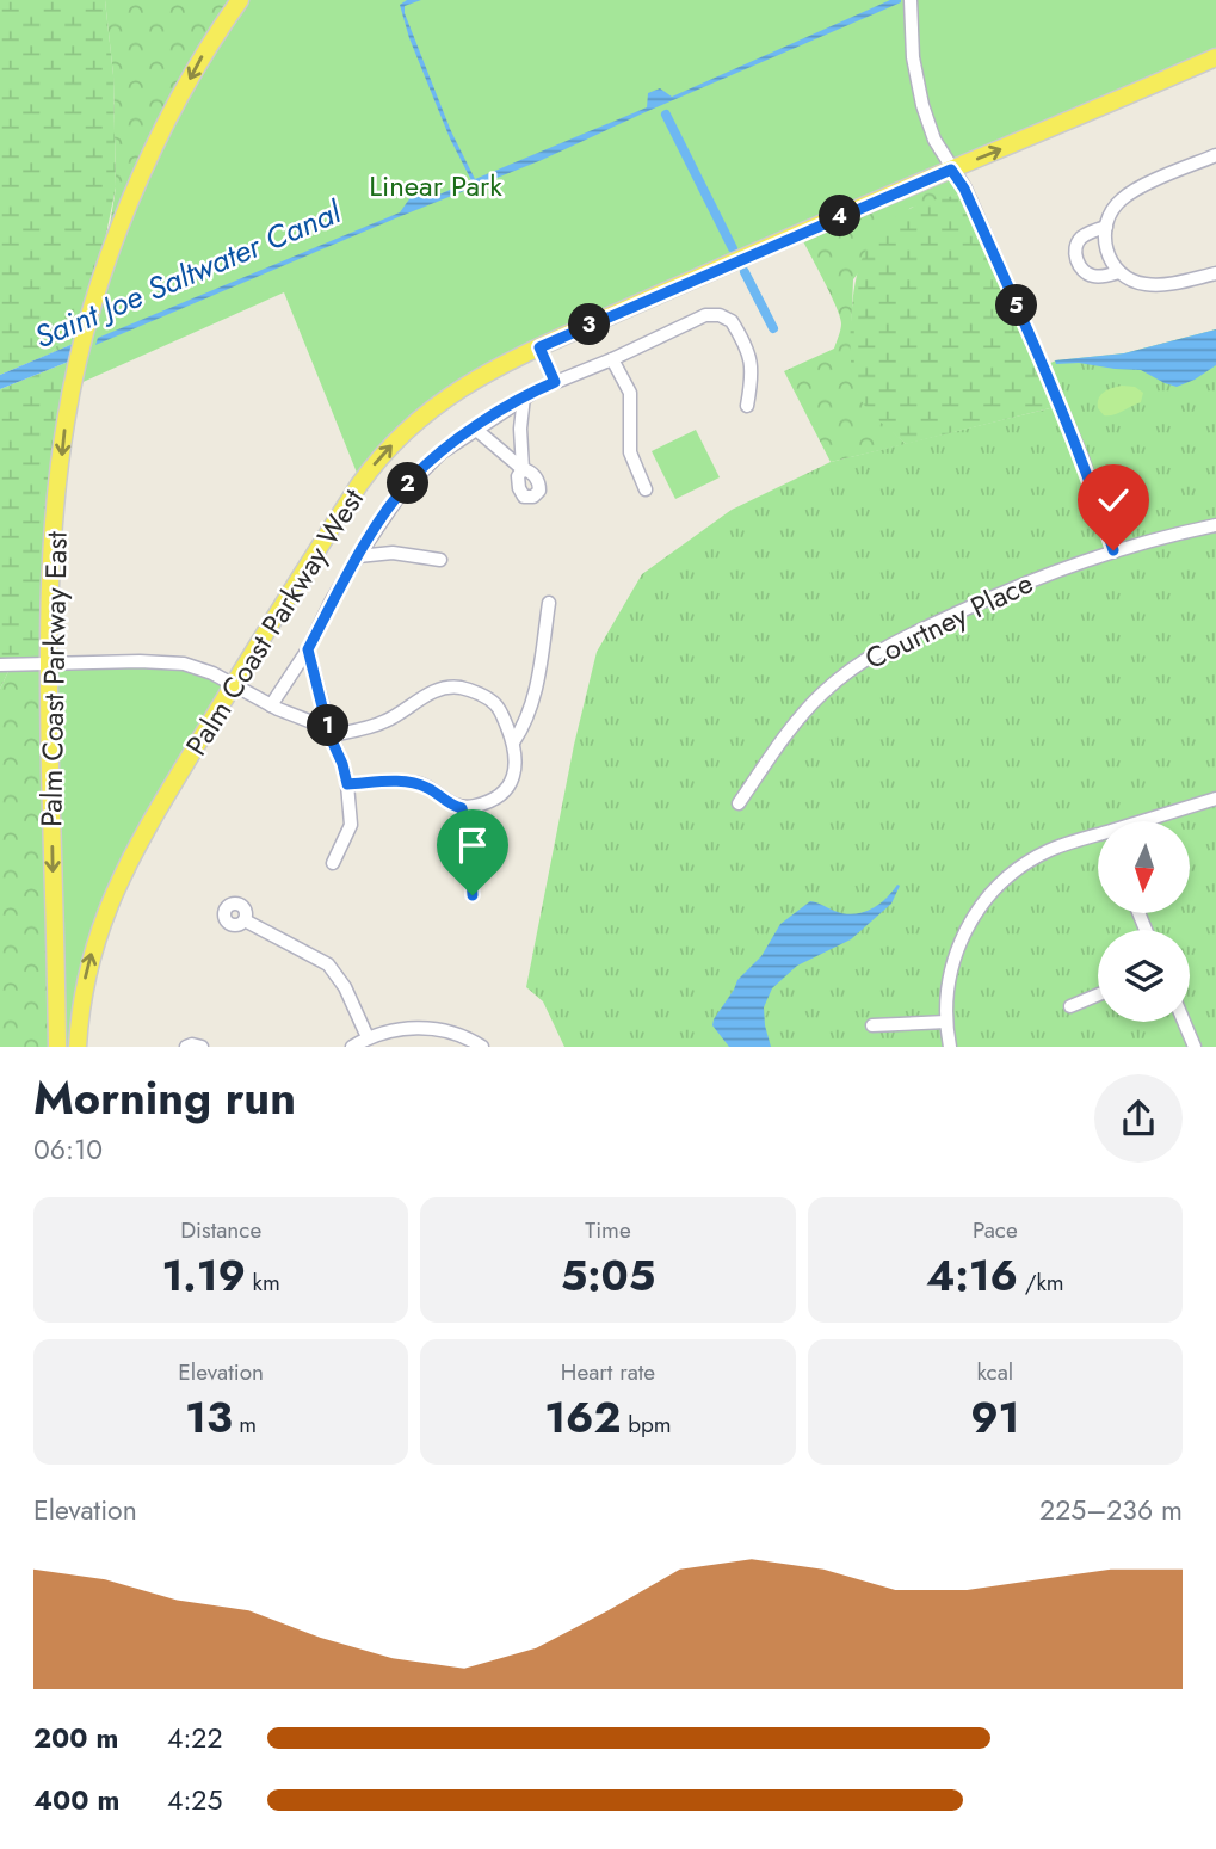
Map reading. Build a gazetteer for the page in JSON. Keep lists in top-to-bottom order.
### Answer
{
  "streets": {
    "main road": ["Palm Coast Parkway West", "Palm Coast Parkway East"],
    "street": ["Courtney Place"]
  },
  "one_way": ["Palm Coast Parkway West", "Palm Coast Parkway East"],
  "water": ["Saint Joe Saltwater Canal"],
  "parks": ["Linear Park"],
  "north": "bottom",
  "page": {
    "pins": [
      "4",
      "5",
      "3",
      "2",
      "1"
    ],
    "heading": ["Morning run", "06:10"],
    "stats": [
      ["Distance", "1.19 km"],
      ["Time", "5:05"],
      ["Pace", "4:16 /km"],
      ["Elevation", "13 m"],
      ["Heart rate", "162 bpm"],
      ["kcal", "91"]
    ],
    "chart": ["Elevation", "225–236 m"],
    "list": [
      {
        "name": "200 m",
        "note": "4:22"
      },
      {
        "name": "400 m",
        "note": "4:25"
      }
    ]
  }
}
